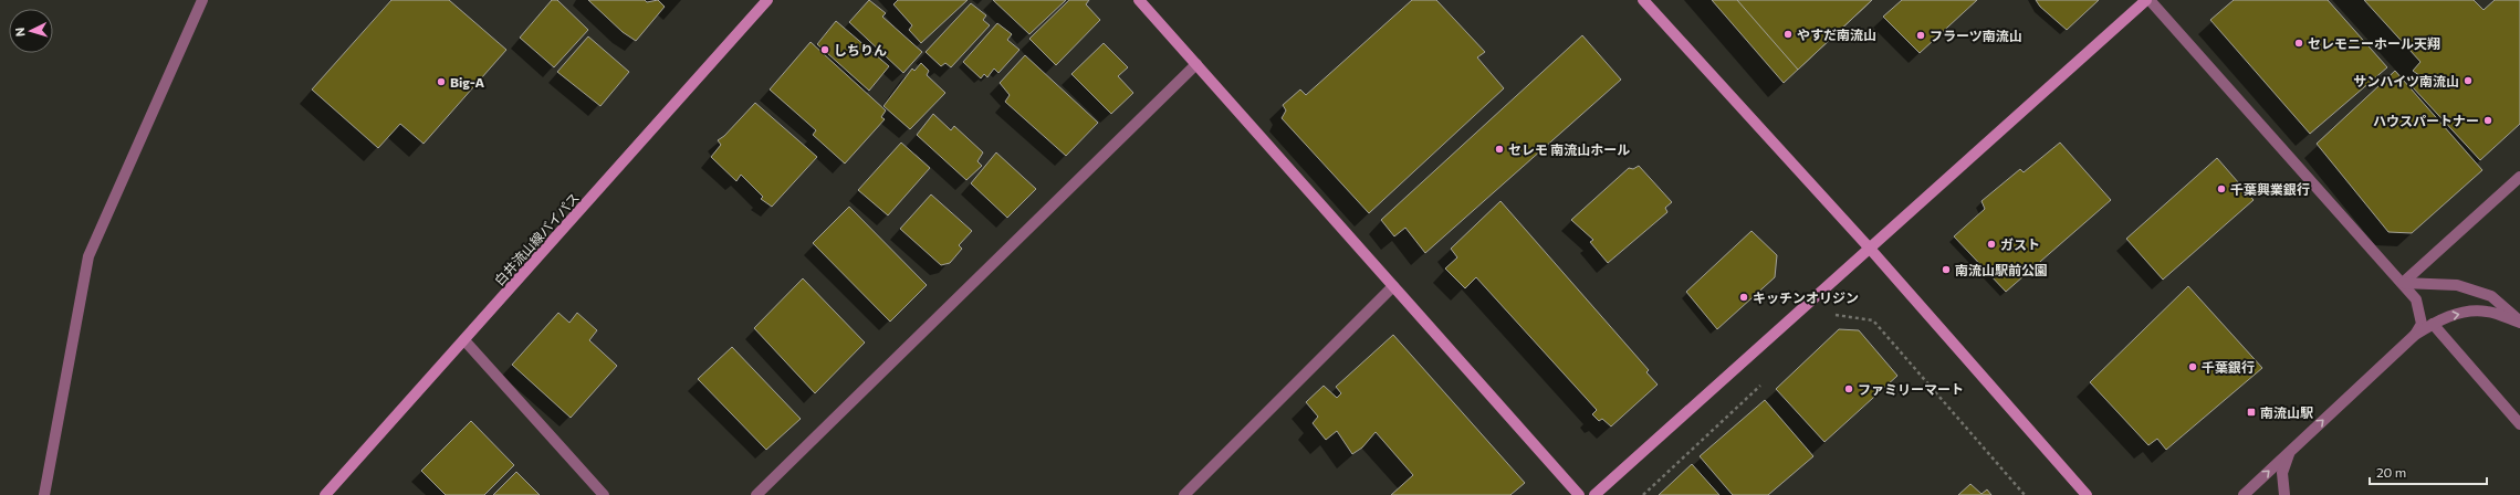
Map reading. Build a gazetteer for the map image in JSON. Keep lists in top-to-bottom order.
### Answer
{
  "streets": {
    "street": ["白井流山線バイパス"]
  },
  "places": {
    "other": [
      "やすだ南流山",
      "フラーツ南流山",
      "セレモニーホール天翔",
      "しちりん",
      "サンハイツ南流山",
      "Big-A",
      "ハウスパートナー",
      "セレモ 南流山ホール",
      "千葉興業銀行",
      "ガスト",
      "南流山駅前公園",
      "キッチンオリジン",
      "千葉銀行",
      "ファミリーマート"
    ],
    "transit": ["南流山駅"]
  },
  "scale_bar": "20 m",
  "north": "left"
}
